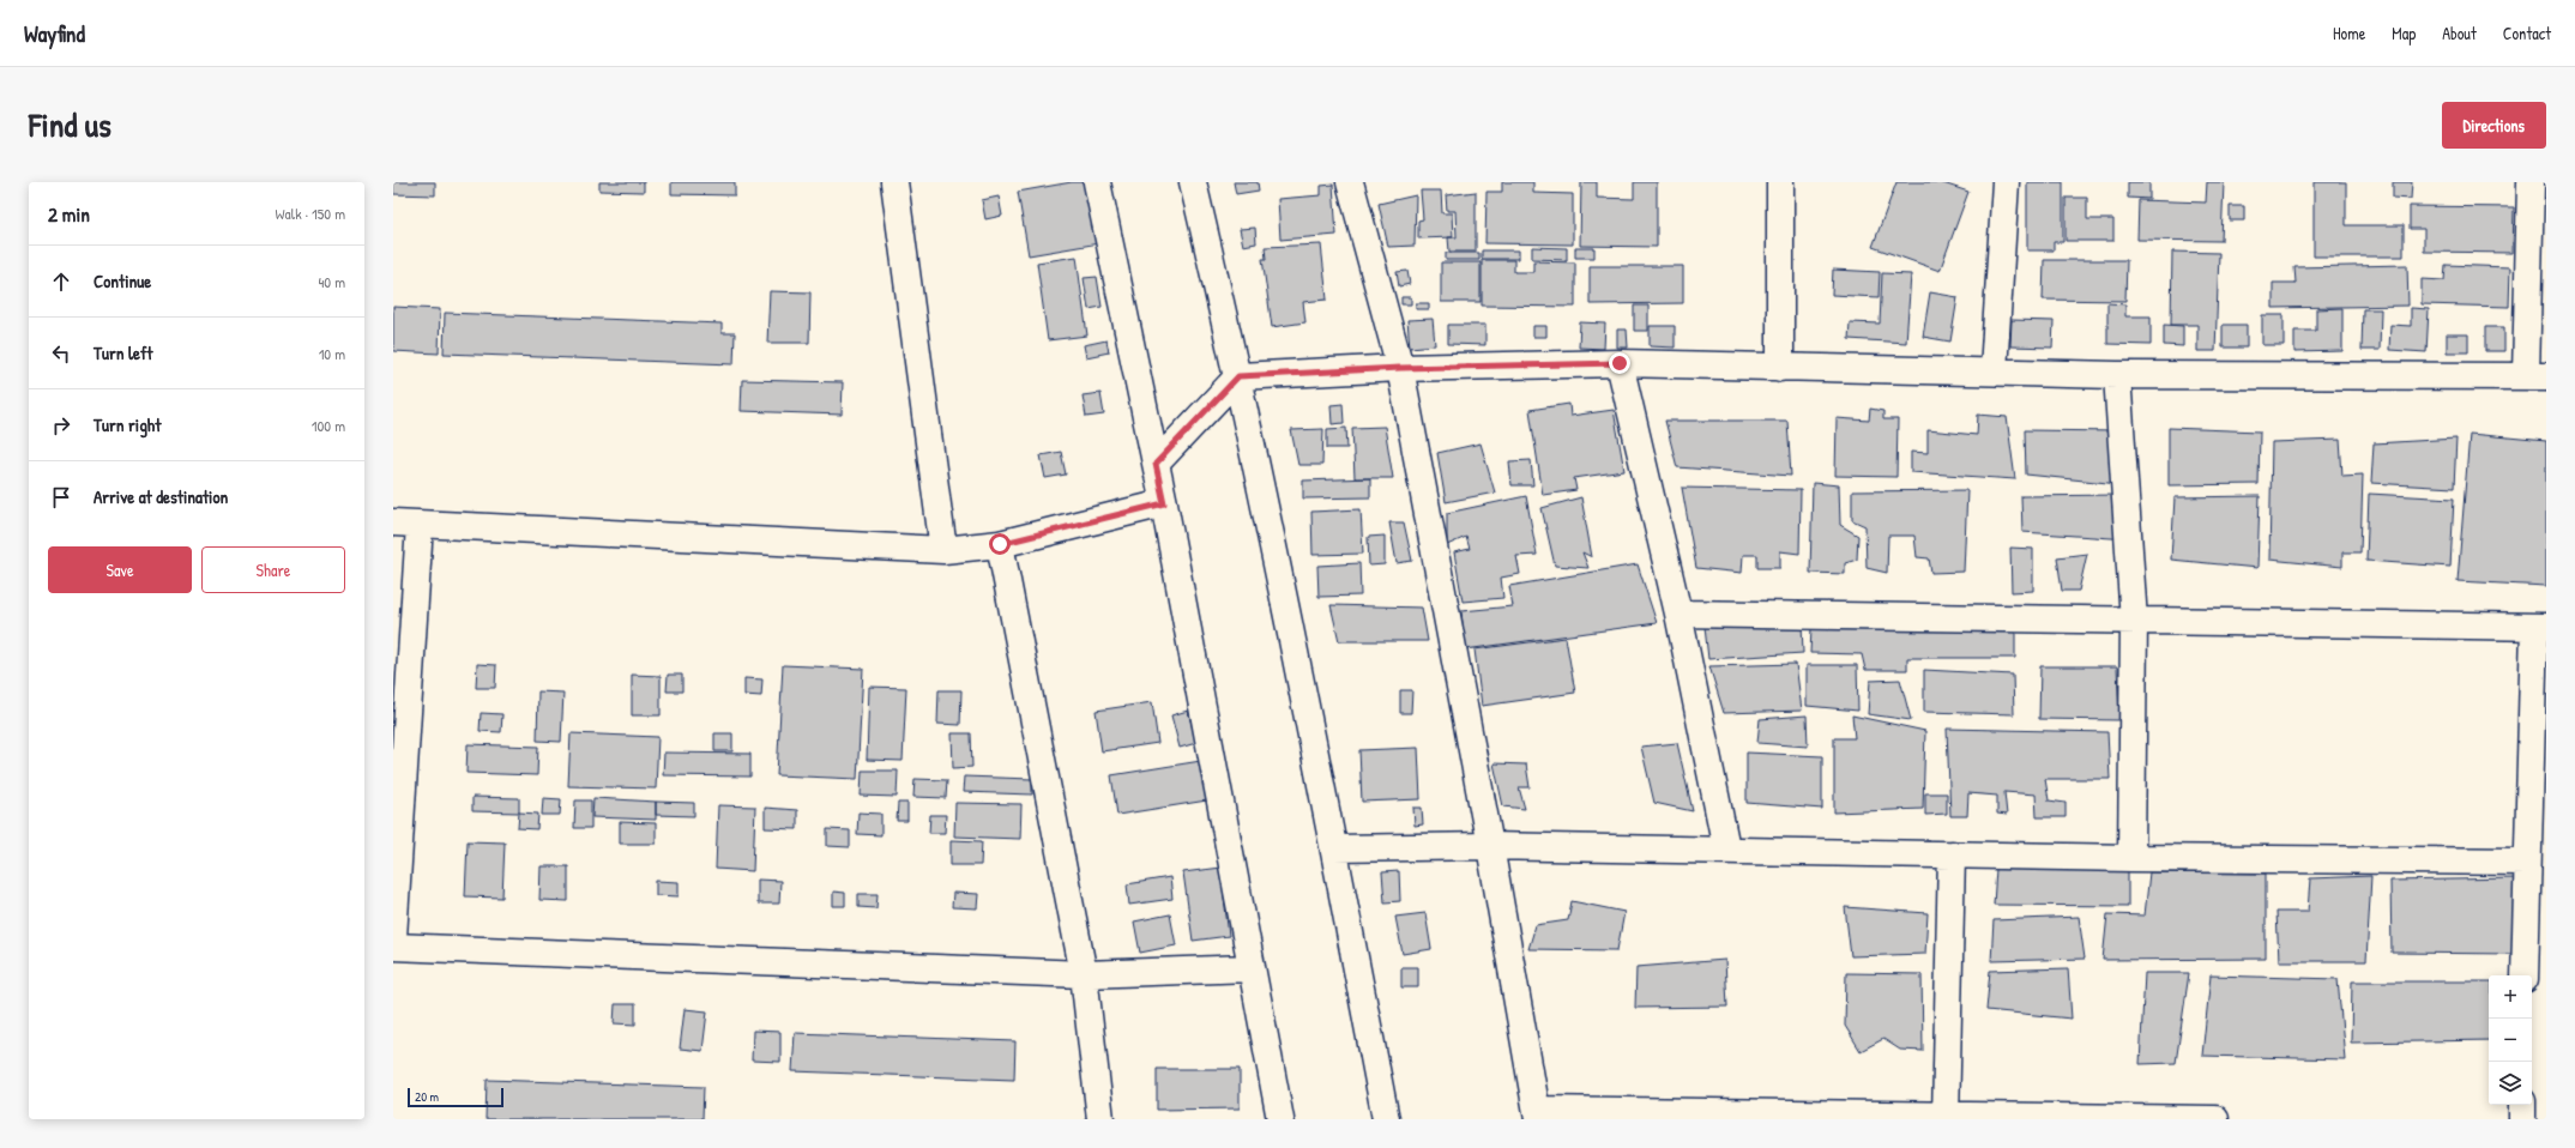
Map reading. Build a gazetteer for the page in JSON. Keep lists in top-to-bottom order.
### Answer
{
  "scale_bar": "20 m",
  "page": {
    "header": "Wayfind",
    "nav": [
      "Home",
      "Map",
      "About",
      "Contact"
    ],
    "title": "Find us",
    "buttons": [
      "Directions",
      ["Save", "Share"]
    ],
    "heading": ["2 min", "Walk · 150 m"],
    "list": [
      ["Continue", "40 m"],
      ["Turn left", "10 m"],
      ["Turn right", "100 m"],
      "Arrive at destination"
    ],
    "map_buttons": ["+", "−"],
    "scale": "20 m"
  }
}
